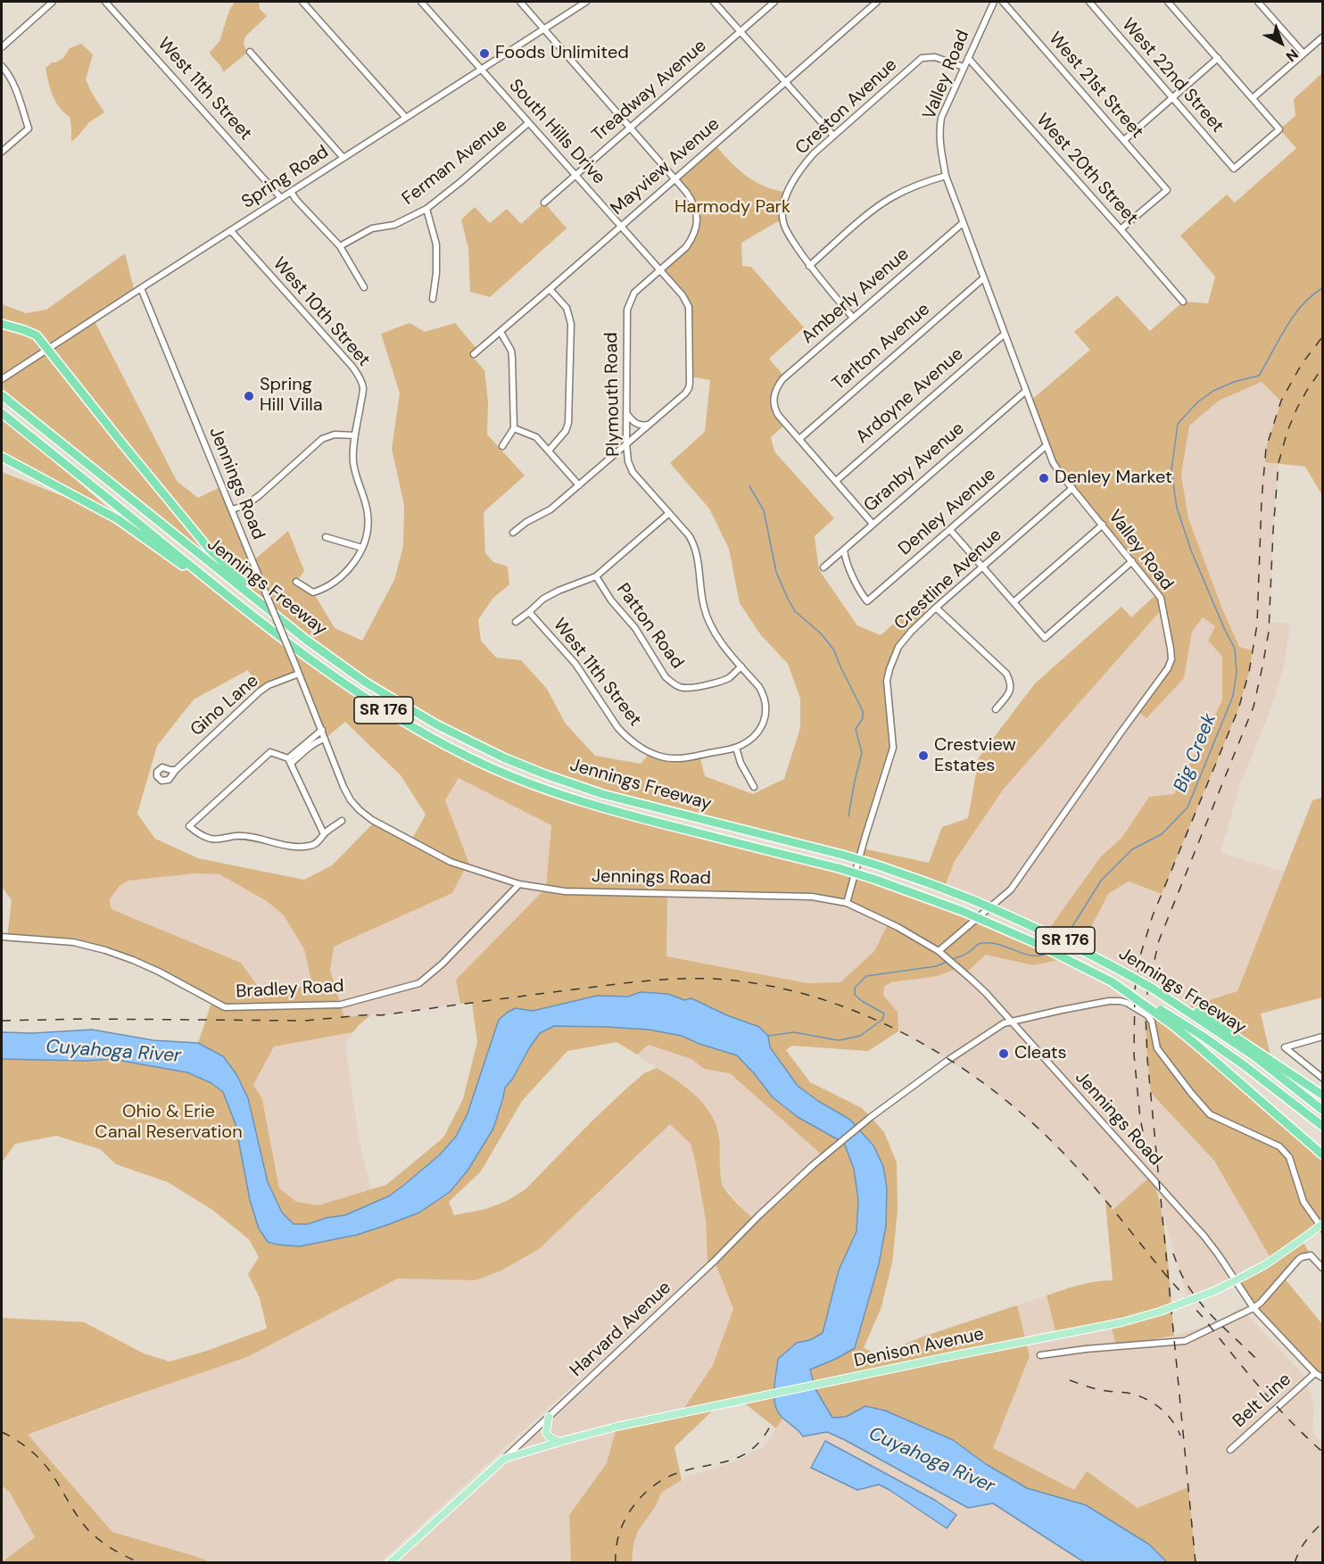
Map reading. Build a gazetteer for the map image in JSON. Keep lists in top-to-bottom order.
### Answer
{
  "streets": {
    "highway": ["Jennings Freeway", "SR 176"],
    "main road": ["Harvard Avenue", "Denison Avenue"],
    "street": [
      "Valley Road",
      "West 22nd Street",
      "West 21st Street",
      "West 11th Street",
      "Treadway Avenue",
      "Creston Avenue",
      "South Hills Drive",
      "Ferman Avenue",
      "Mayview Avenue",
      "West 20th Street",
      "Spring Road",
      "Amberly Avenue",
      "West 10th Street",
      "Tarlton Avenue",
      "Plymouth Road",
      "Ardoyne Avenue",
      "Granby Avenue",
      "Jennings Road",
      "Denley Avenue",
      "Crestline Avenue",
      "Patton Road",
      "Gino Lane",
      "Bradley Road",
      "Belt Line"
    ]
  },
  "crossings": [
    ["Valley Road", "Creston Avenue"],
    ["Valley Road", "West 20th Street"],
    ["Valley Road", "Amberly Avenue"],
    ["Valley Road", "Tarlton Avenue"],
    ["Valley Road", "Ardoyne Avenue"],
    ["Valley Road", "Granby Avenue"],
    ["Valley Road", "Jennings Road"],
    ["Valley Road", "Denley Avenue"],
    ["Valley Road", "Crestline Avenue"],
    ["West 21st Street", "West 20th Street"],
    ["West 11th Street", "Spring Road"],
    ["West 11th Street", "Plymouth Road"],
    ["Treadway Avenue", "South Hills Drive"],
    ["Treadway Avenue", "Plymouth Road"],
    ["South Hills Drive", "Ferman Avenue"],
    ["South Hills Drive", "Mayview Avenue"],
    ["South Hills Drive", "Spring Road"],
    ["South Hills Drive", "Plymouth Road"],
    ["Mayview Avenue", "Plymouth Road"],
    ["Spring Road", "West 10th Street"],
    ["Spring Road", "Plymouth Road"],
    ["Spring Road", "Jennings Road"],
    ["Amberly Avenue", "Tarlton Avenue"],
    ["Plymouth Road", "Patton Road"],
    ["Granby Avenue", "Denley Avenue"],
    ["Jennings Road", "Crestline Avenue"],
    ["Jennings Road", "Gino Lane"],
    ["Jennings Road", "Bradley Road"],
    ["Jennings Road", "Harvard Avenue"],
    ["Jennings Road", "Belt Line"],
    ["Harvard Avenue", "Denison Avenue"]
  ],
  "water": ["Big Creek", "Cuyahoga River"],
  "parks": ["Harmody Park", "Ohio & Erie Canal Reservation"],
  "places": [
    "Foods Unlimited",
    "Spring Hill Villa",
    "Denley Market",
    "Crestview Estates",
    "Cleats"
  ],
  "north": "bottom right"
}
